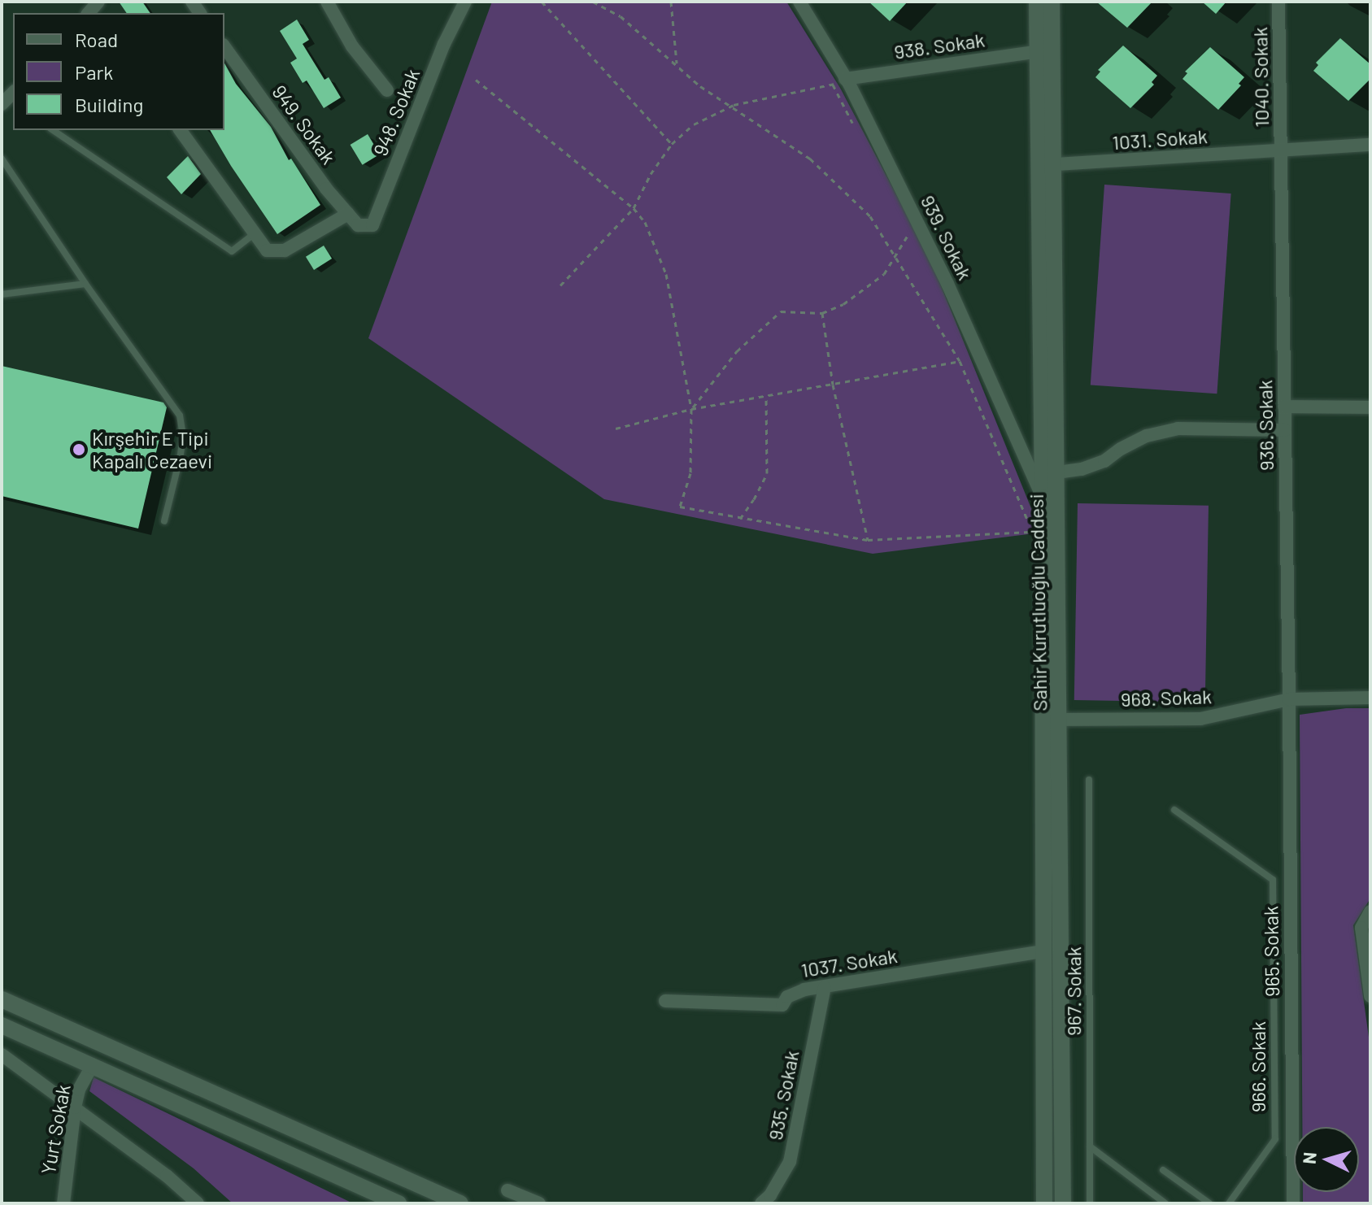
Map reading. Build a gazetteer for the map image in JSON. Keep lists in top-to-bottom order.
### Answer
{
  "streets": {
    "street": [
      "938. Sokak",
      "1040. Sokak",
      "948. Sokak",
      "949. Sokak",
      "1031. Sokak",
      "939. Sokak",
      "936. Sokak",
      "Sahir Kurutluoğlu Caddesi",
      "968. Sokak",
      "965. Sokak",
      "1037. Sokak",
      "935. Sokak",
      "Yurt Sokak"
    ],
    "lane": ["967. Sokak", "966. Sokak"]
  },
  "crossings": [
    ["938. Sokak", "939. Sokak"],
    ["938. Sokak", "Sahir Kurutluoğlu Caddesi"],
    ["1040. Sokak", "1031. Sokak"],
    ["1040. Sokak", "936. Sokak"],
    ["948. Sokak", "949. Sokak"],
    ["1031. Sokak", "936. Sokak"],
    ["1031. Sokak", "Sahir Kurutluoğlu Caddesi"],
    ["939. Sokak", "Sahir Kurutluoğlu Caddesi"],
    ["936. Sokak", "968. Sokak"],
    ["936. Sokak", "965. Sokak"],
    ["Sahir Kurutluoğlu Caddesi", "968. Sokak"],
    ["Sahir Kurutluoğlu Caddesi", "1037. Sokak"],
    ["968. Sokak", "965. Sokak"],
    ["1037. Sokak", "935. Sokak"]
  ],
  "places": ["Kırşehir E Tipi Kapalı Cezaevi"],
  "legend": ["Road", "Park", "Building"],
  "north": "left"
}
